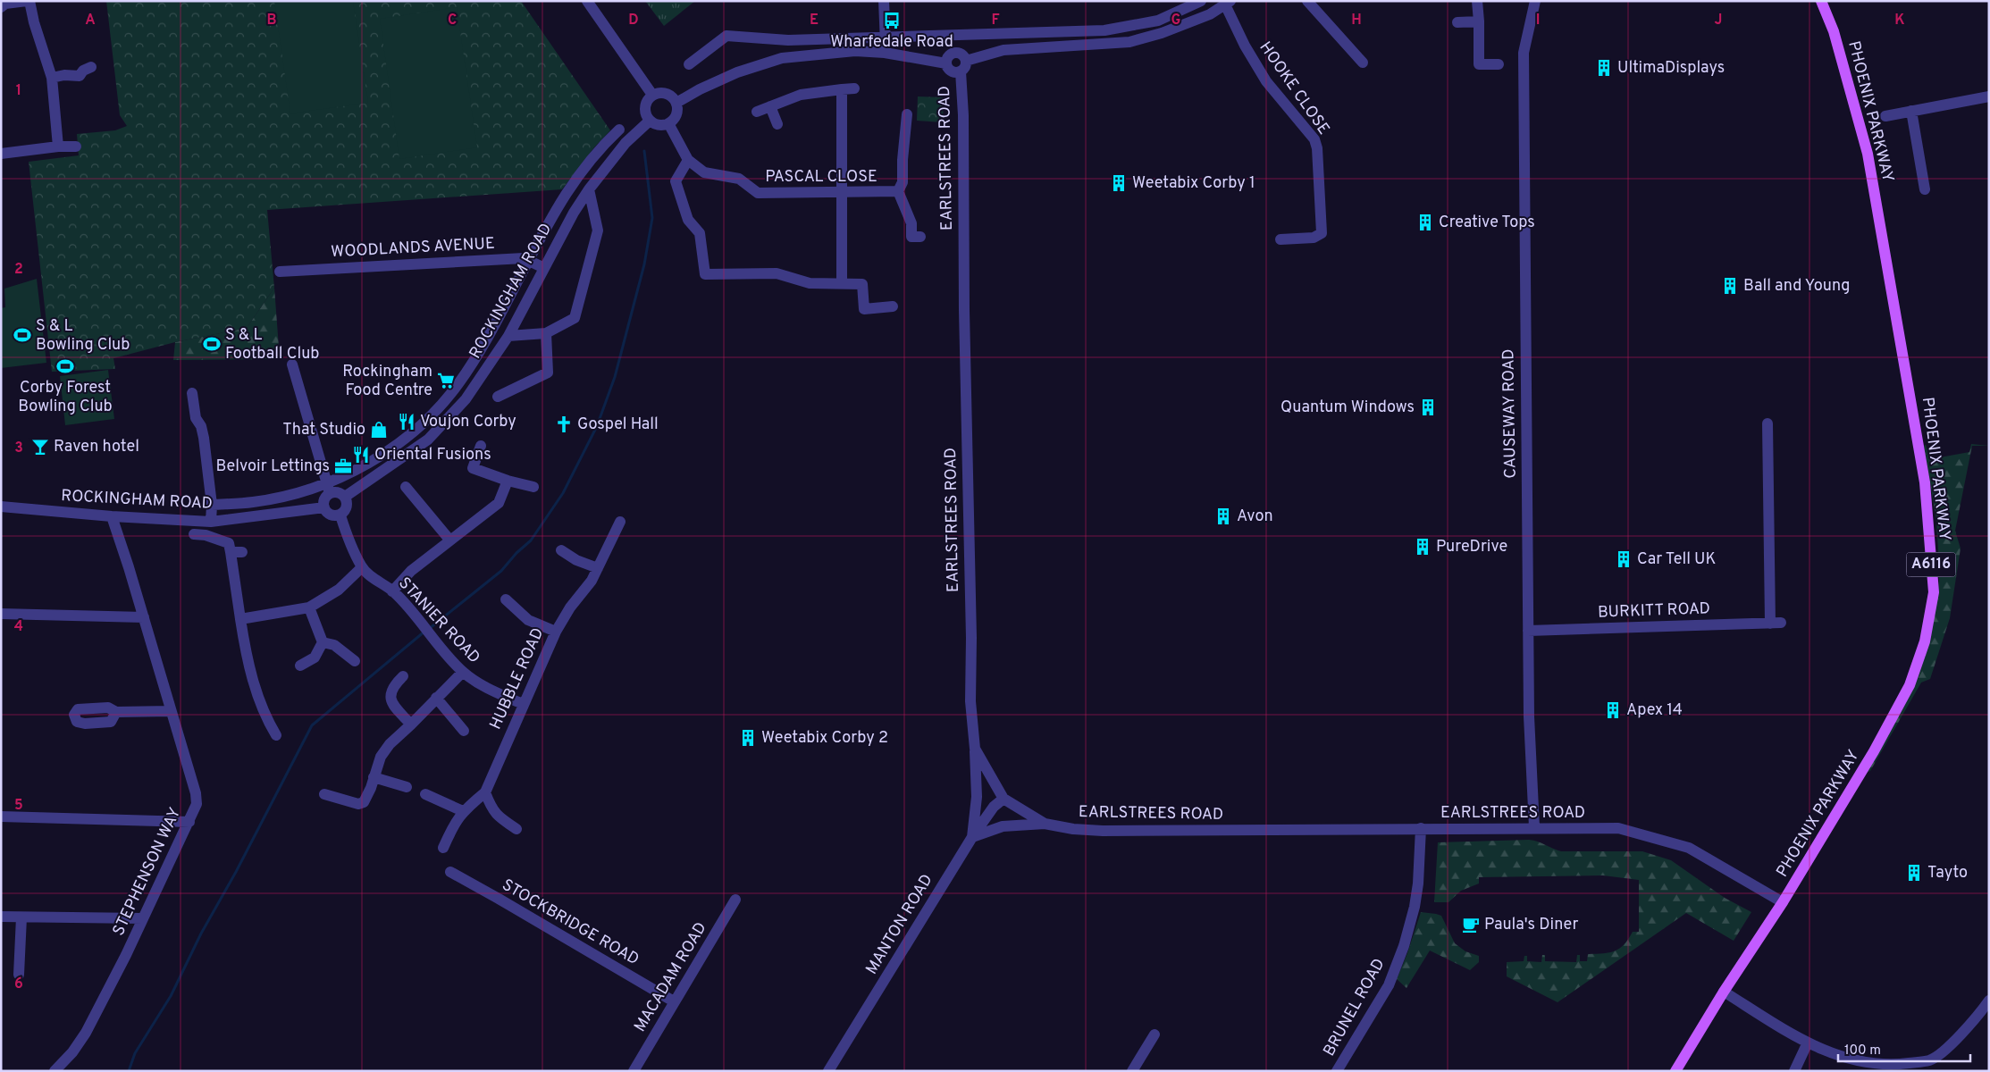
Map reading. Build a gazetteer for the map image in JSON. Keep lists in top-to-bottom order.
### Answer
{
  "streets": {
    "main road": ["PHOENIX PARKWAY", "A6116"],
    "street": [
      "HOOKE CLOSE",
      "EARLSTREES ROAD",
      "PASCAL CLOSE",
      "WOODLANDS AVENUE",
      "ROCKINGHAM ROAD",
      "CAUSEWAY ROAD",
      "BURKITT ROAD",
      "STANIER ROAD",
      "HUBBLE ROAD",
      "STEPHENSON WAY",
      "STOCKBRIDGE ROAD",
      "MANTON ROAD",
      "MACADAM ROAD",
      "BRUNEL ROAD"
    ]
  },
  "crossings": [
    ["PHOENIX PARKWAY", "EARLSTREES ROAD"],
    ["EARLSTREES ROAD", "CAUSEWAY ROAD"],
    ["EARLSTREES ROAD", "MANTON ROAD"],
    ["EARLSTREES ROAD", "BRUNEL ROAD"],
    ["PASCAL CLOSE", "ROCKINGHAM ROAD"],
    ["WOODLANDS AVENUE", "ROCKINGHAM ROAD"],
    ["ROCKINGHAM ROAD", "STANIER ROAD"],
    ["ROCKINGHAM ROAD", "STEPHENSON WAY"],
    ["CAUSEWAY ROAD", "BURKITT ROAD"],
    ["STANIER ROAD", "HUBBLE ROAD"],
    ["STOCKBRIDGE ROAD", "MACADAM ROAD"]
  ],
  "places": {
    "bus stop": ["Wharfedale Road"],
    "building": [
      "UltimaDisplays",
      "Weetabix Corby 1",
      "Creative Tops",
      "Ball and Young",
      "Quantum Windows",
      "Avon",
      "PureDrive",
      "Car Tell UK",
      "Apex 14",
      "Weetabix Corby 2",
      "Tayto"
    ],
    "sports": ["S & L Bowling Club", "S & L Football Club", "Corby Forest Bowling Club"],
    "supermarket": ["Rockingham Food Centre"],
    "restaurant": ["Voujon Corby", "Oriental Fusions"],
    "church": ["Gospel Hall"],
    "shop": ["That Studio"],
    "bar": ["Raven hotel"],
    "office": ["Belvoir Lettings"],
    "cafe": ["Paula's Diner"]
  },
  "scale_bar": "100 m",
  "grid": {
    "columns": [
      "A",
      "B",
      "C",
      "D",
      "E",
      "F",
      "G",
      "H",
      "I",
      "J",
      "K"
    ],
    "rows": [
      "1",
      "2",
      "3",
      "4",
      "5",
      "6"
    ]
  }
}
